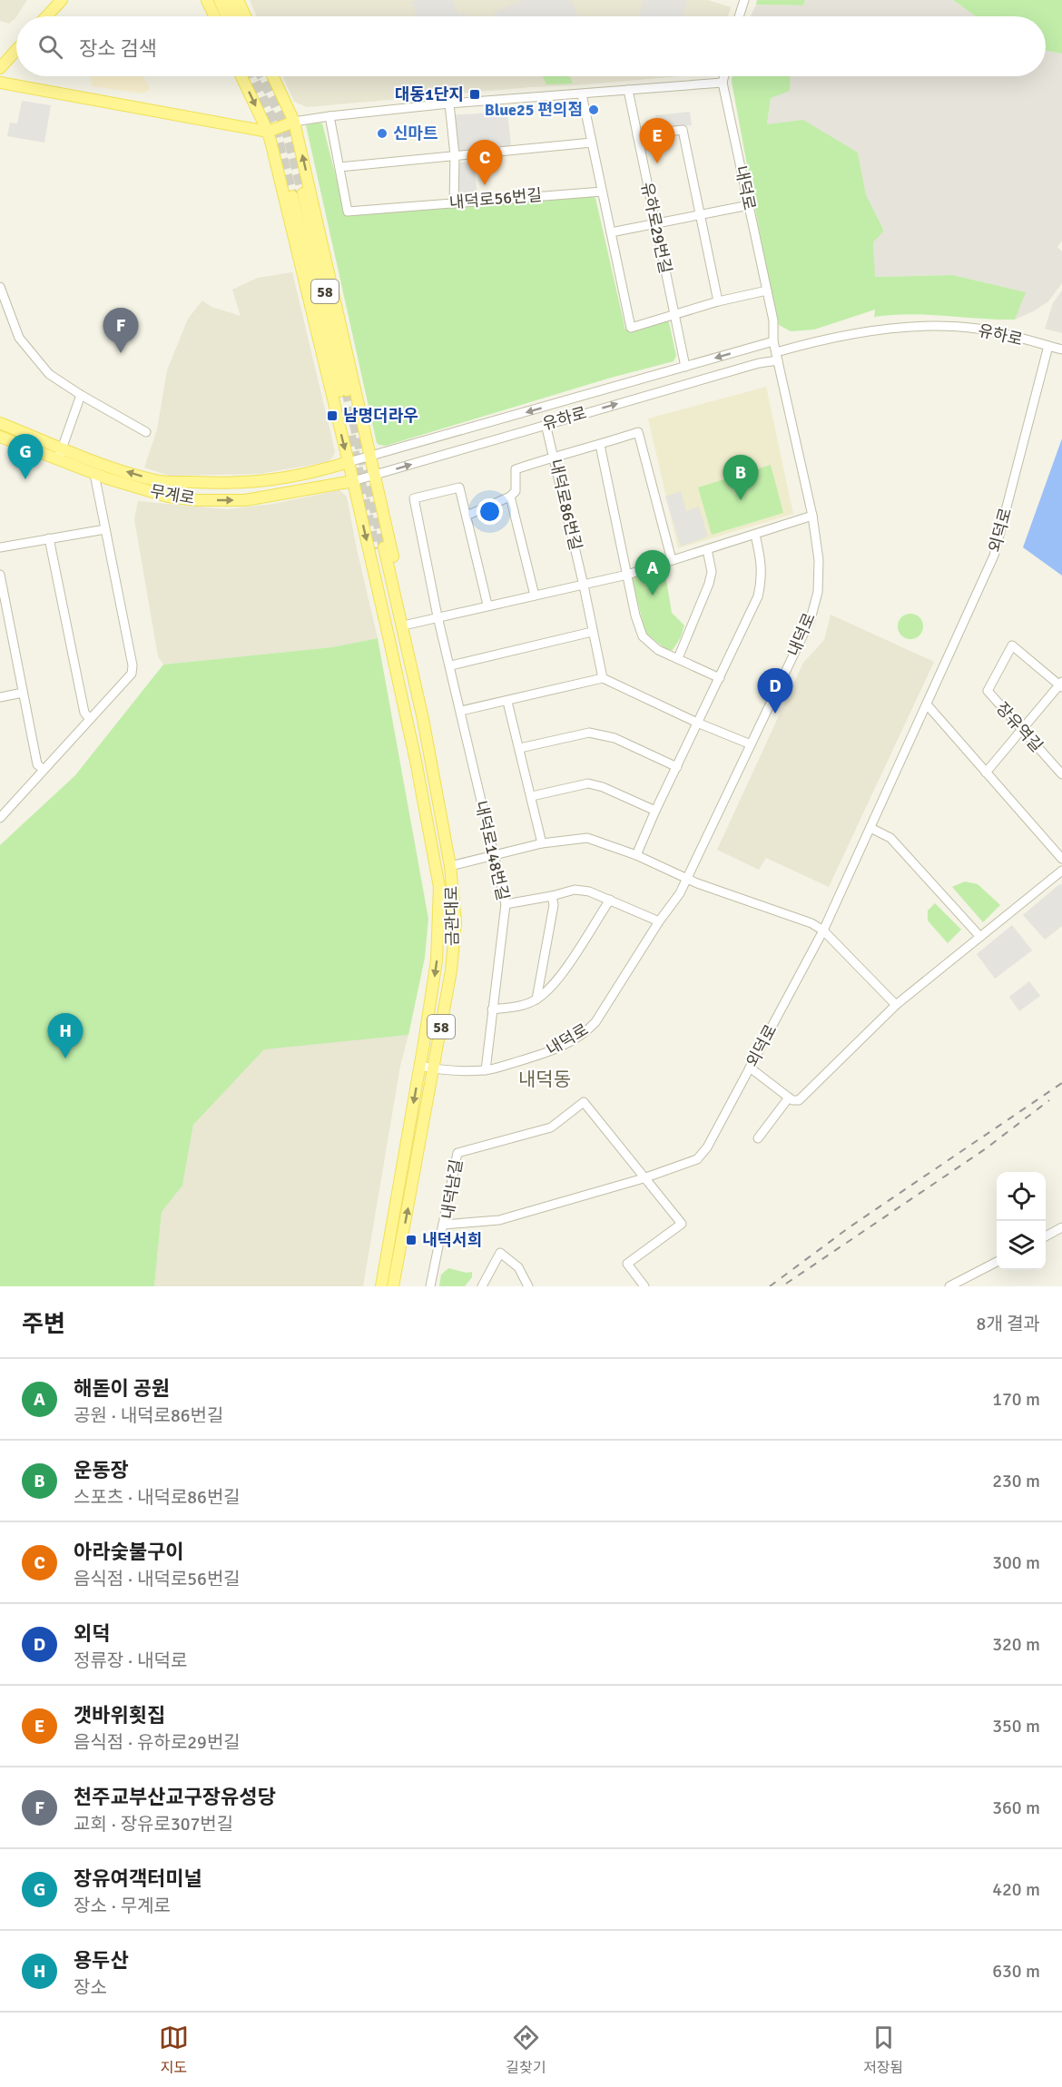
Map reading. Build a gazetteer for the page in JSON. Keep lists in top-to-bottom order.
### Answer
{
  "streets": {
    "main road": ["58", "무계로", "금관대로"],
    "street": [
      "내덕로",
      "내덕로56번길",
      "유하로29번길",
      "유하로",
      "내덕로86번길",
      "외덕로",
      "장유역길",
      "내덕로148번길",
      "내덕남길"
    ]
  },
  "crossings": [
    ["내덕로", "58"],
    ["내덕로", "유하로"],
    ["내덕로", "내덕로148번길"],
    ["내덕로", "금관대로"],
    ["유하로29번길", "유하로"],
    ["58", "금관대로"],
    ["유하로", "무계로"],
    ["유하로", "내덕로86번길"],
    ["유하로", "외덕로"],
    ["외덕로", "내덕남길"]
  ],
  "districts": ["내덕동"],
  "places": {
    "transit": ["대동1단지", "남명더라우", "내덕서희"],
    "other": ["Blue25 편의점", "신마트"]
  },
  "page": {
    "search": "장소 검색",
    "pins": [
      "E",
      "C",
      "F",
      "G",
      "B",
      "A",
      "D",
      "H"
    ],
    "heading": ["주변", "8개 결과"],
    "list": [
      {
        "mark": "A",
        "name": "해돋이 공원",
        "note": "공원 · 내덕로86번길",
        "value": "170 m"
      },
      {
        "mark": "B",
        "name": "운동장",
        "note": "스포츠 · 내덕로86번길",
        "value": "230 m"
      },
      {
        "mark": "C",
        "name": "아라숯불구이",
        "note": "음식점 · 내덕로56번길",
        "value": "300 m"
      },
      {
        "mark": "D",
        "name": "외덕",
        "note": "정류장 · 내덕로",
        "value": "320 m"
      },
      {
        "mark": "E",
        "name": "갯바위횟집",
        "note": "음식점 · 유하로29번길",
        "value": "350 m"
      },
      {
        "mark": "F",
        "name": "천주교부산교구장유성당",
        "note": "교회 · 장유로307번길",
        "value": "360 m"
      },
      {
        "mark": "G",
        "name": "장유여객터미널",
        "note": "장소 · 무계로",
        "value": "420 m"
      },
      {
        "mark": "H",
        "name": "용두산",
        "note": "장소",
        "value": "630 m"
      }
    ],
    "nav": ["지도", "길찾기", "저장됨"]
  }
}
